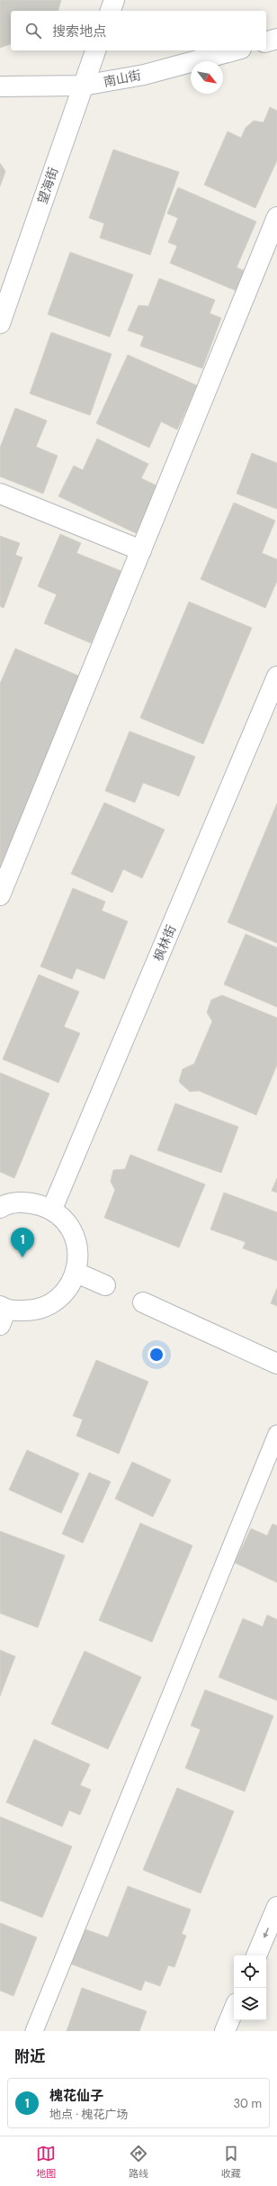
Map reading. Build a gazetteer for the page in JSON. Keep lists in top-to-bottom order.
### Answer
{
  "streets": {
    "street": ["南山街", "望海街", "枫林街"]
  },
  "crossings": [
    ["南山街", "望海街"]
  ],
  "north": "bottom right",
  "page": {
    "search": "搜索地点",
    "pins": "1",
    "heading": "附近",
    "list": [
      {
        "mark": "1",
        "name": "槐花仙子",
        "note": "地点 · 槐花广场",
        "value": "30 m"
      }
    ],
    "nav": ["地图", "路线", "收藏"]
  }
}
